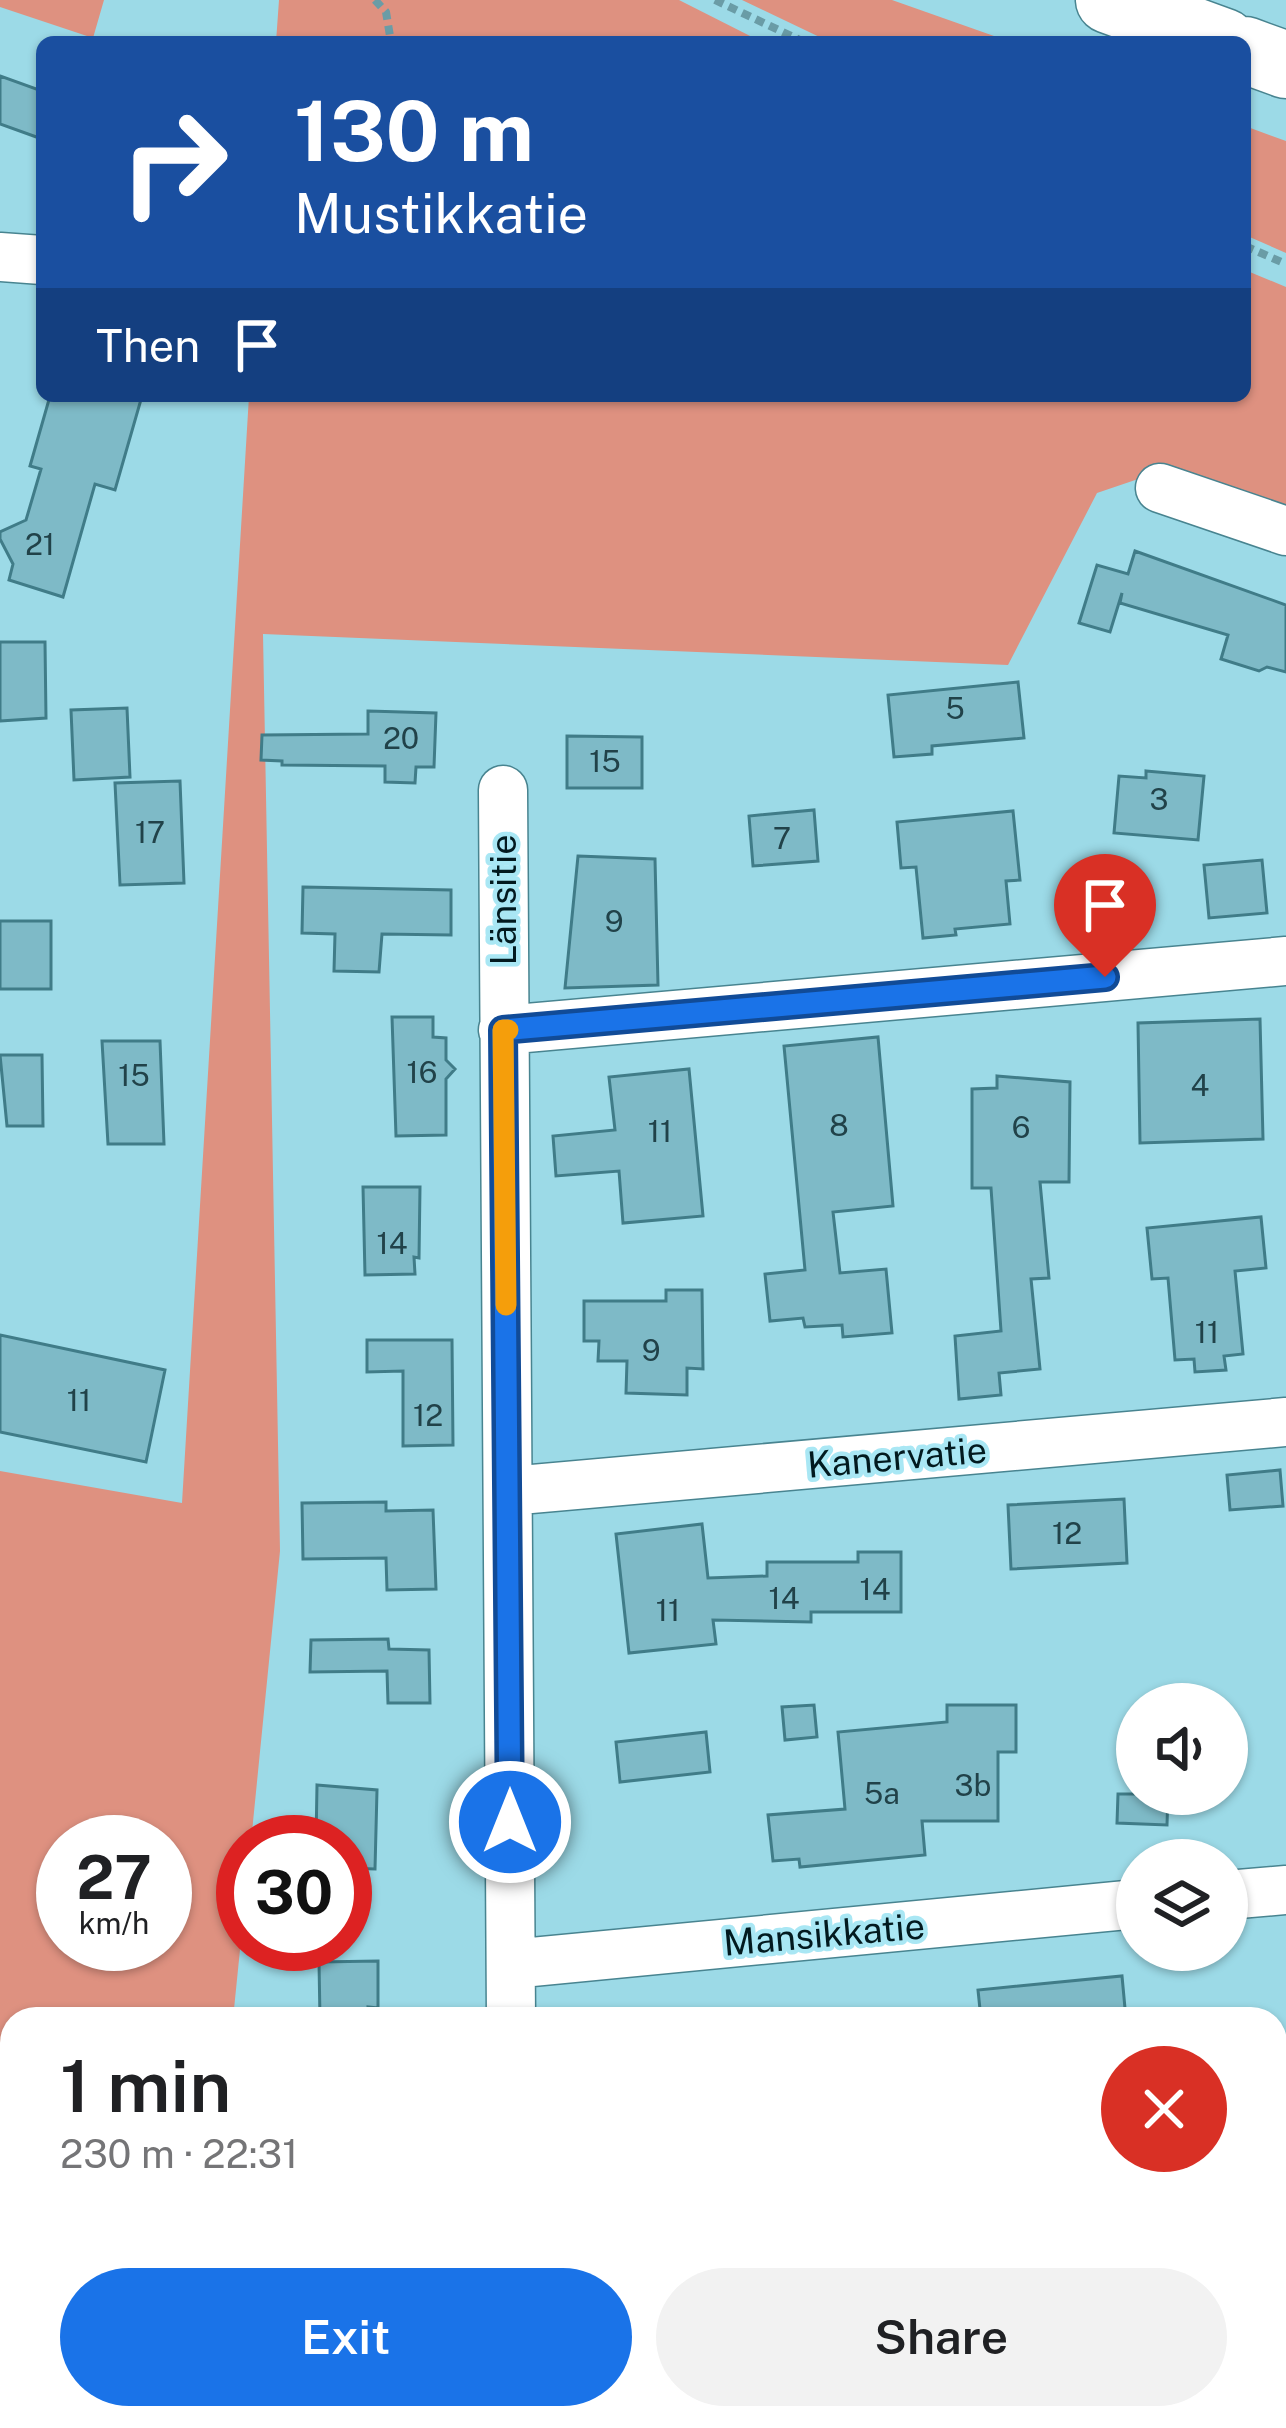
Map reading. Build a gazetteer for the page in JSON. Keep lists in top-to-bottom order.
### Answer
{
  "streets": {
    "street": ["Länsitie", "Kanervatie", "Mansikkatie"]
  },
  "crossings": [
    ["Länsitie", "Kanervatie"],
    ["Länsitie", "Mansikkatie"]
  ],
  "house_numbers": [
    "21",
    "5",
    "20",
    "15",
    "3",
    "17",
    "7",
    "9",
    "16",
    "15",
    "4",
    "8",
    "6",
    "11",
    "14",
    "11",
    "9",
    "11",
    "12",
    "12",
    "14",
    "14",
    "11",
    "3b",
    "5a"
  ],
  "page": {
    "turn": ["130 m", "Mustikkatie"],
    "then": "Then",
    "speed": "27 km/h",
    "limit": "30",
    "heading": ["1 min", "230 m · 22:31"],
    "buttons": ["Exit", "Share"]
  }
}
